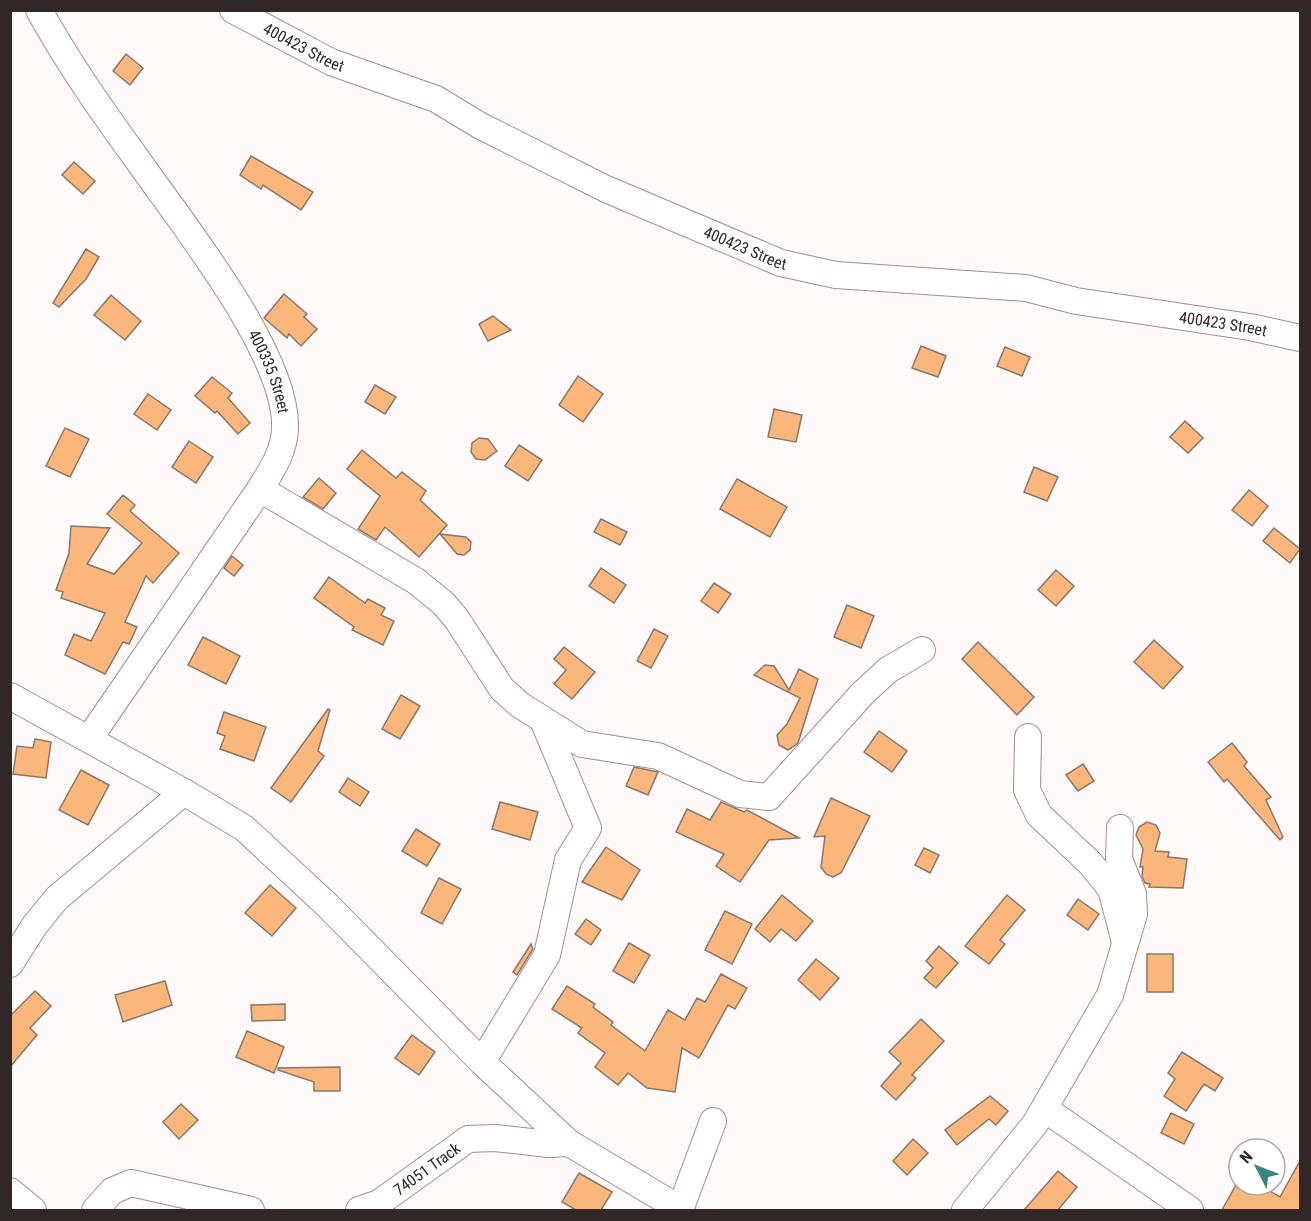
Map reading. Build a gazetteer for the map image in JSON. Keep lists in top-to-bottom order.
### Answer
{
  "streets": {
    "street": ["400423 Street", "400335 Street", "74051 Track"]
  },
  "north": "top left"
}
